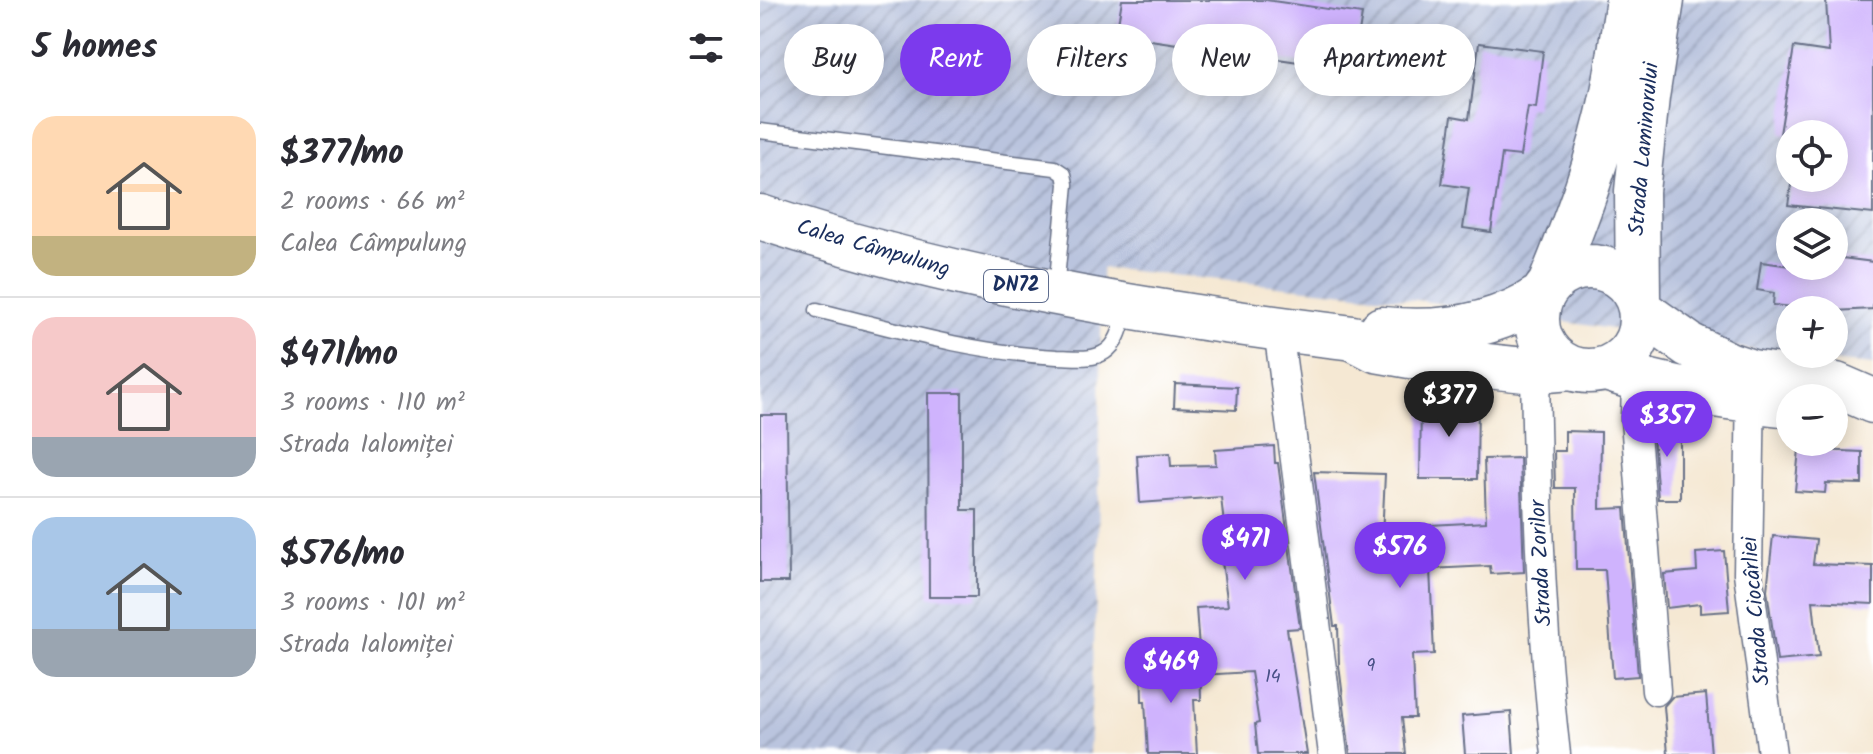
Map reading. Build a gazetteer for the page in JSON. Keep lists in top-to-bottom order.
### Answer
{
  "streets": {
    "main road": ["Strada Laminorului", "Calea Câmpulung", "DN72"],
    "street": ["Strada Zorilor", "Strada Ciocârliei"]
  },
  "crossings": [
    ["Strada Laminorului", "Calea Câmpulung"],
    ["Strada Laminorului", "Strada Zorilor"],
    ["Calea Câmpulung", "Strada Zorilor"],
    ["Calea Câmpulung", "Strada Ciocârliei"]
  ],
  "house_numbers": ["9", "14"],
  "page": {
    "heading": "5 homes",
    "chip": [
      "Buy",
      "Rent",
      "Filters",
      "New",
      "Apartment"
    ],
    "list": [
      {
        "name": "$377/mo",
        "note": "2 rooms · 66 m² · Calea Câmpulung"
      },
      {
        "name": "$471/mo",
        "note": "3 rooms · 110 m² · Strada Ialomiței"
      },
      {
        "name": "$576/mo",
        "note": "3 rooms · 101 m² · Strada Ialomiței"
      }
    ],
    "map_buttons": ["+", "−"],
    "price": [
      "$377",
      "$357",
      "$471",
      "$576",
      "$469"
    ]
  }
}
